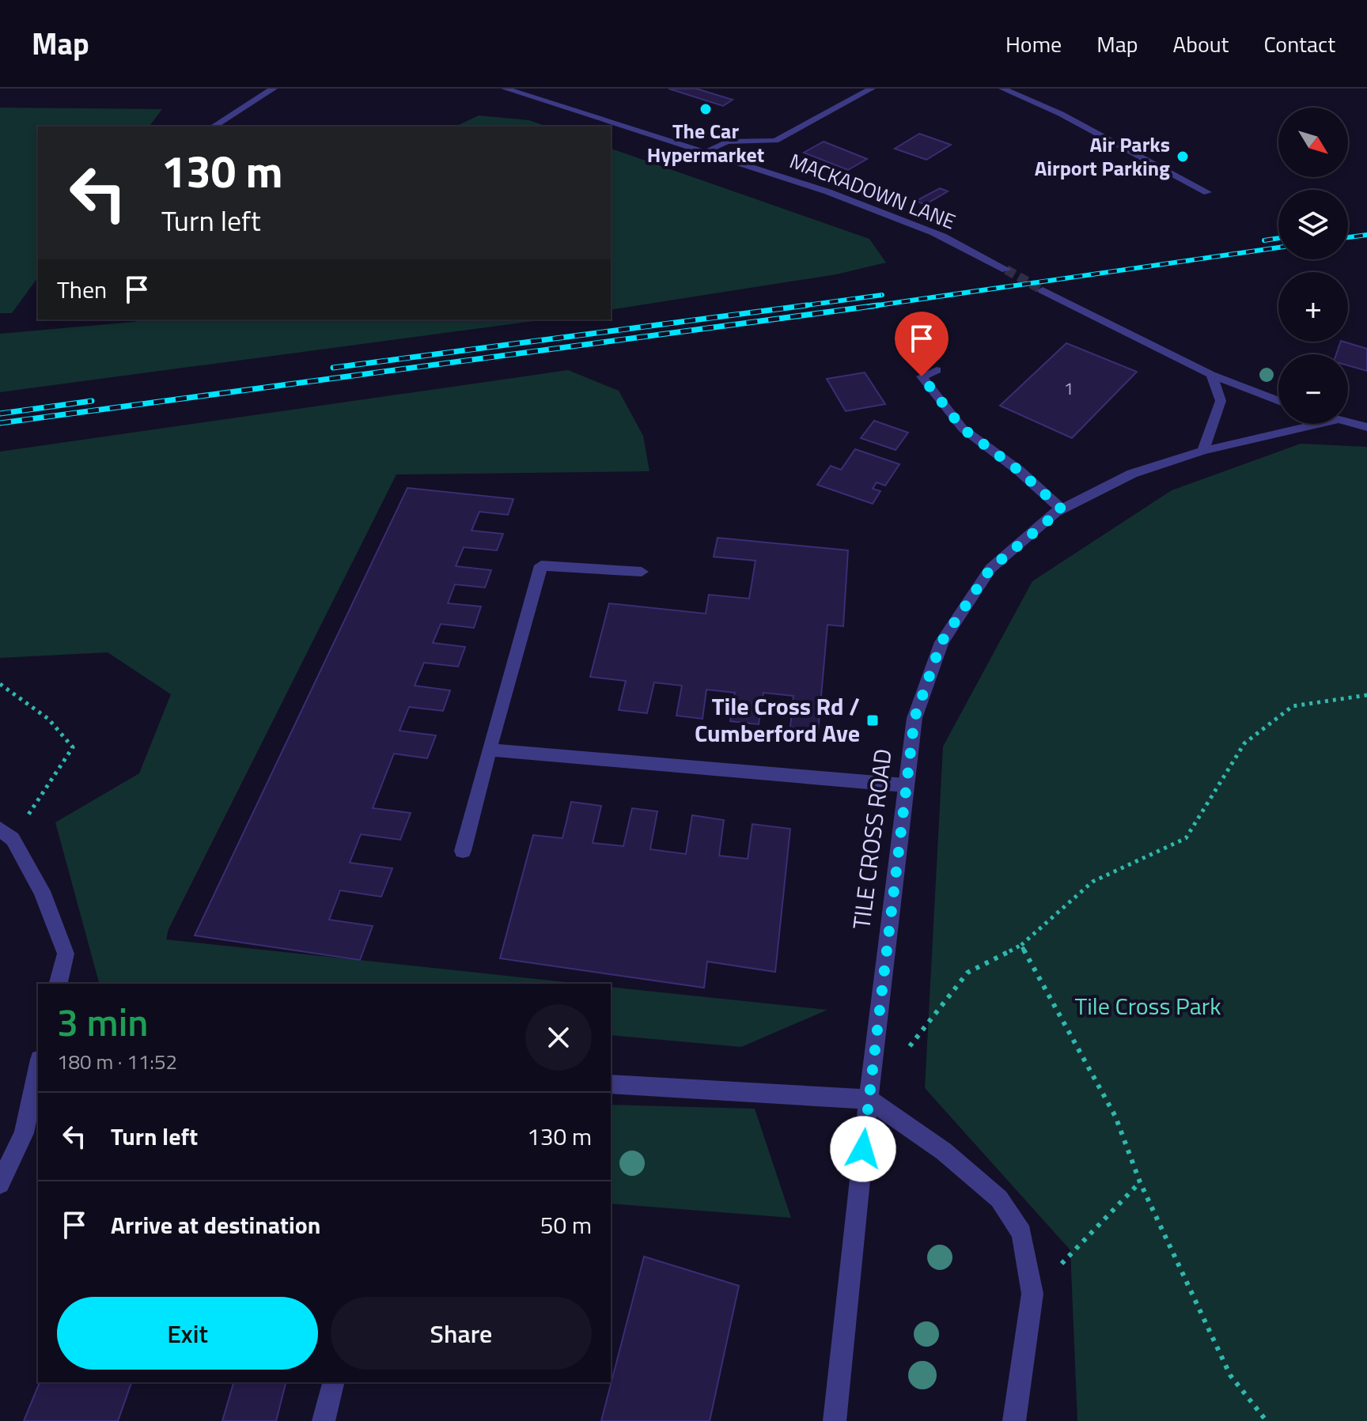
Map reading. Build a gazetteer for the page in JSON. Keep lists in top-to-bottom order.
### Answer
{
  "streets": {
    "street": ["MACKADOWN LANE", "TILE CROSS ROAD"]
  },
  "parks": ["Tile Cross Park"],
  "places": {
    "other": ["The Car Hypermarket", "Air Parks Airport Parking"],
    "transit": ["Tile Cross Rd / Cumberford Ave"]
  },
  "house_numbers": ["1"],
  "north": "bottom right",
  "page": {
    "header": "Map",
    "nav": [
      "Home",
      "Map",
      "About",
      "Contact"
    ],
    "map_buttons": ["+", "−"],
    "turn": ["130 m", "Turn left"],
    "then": "Then",
    "heading": ["3 min", "180 m · 11:52"],
    "list": [
      {
        "name": "Turn left",
        "value": "130 m"
      },
      {
        "name": "Arrive at destination",
        "value": "50 m"
      }
    ],
    "buttons": ["Exit", "Share"]
  }
}
